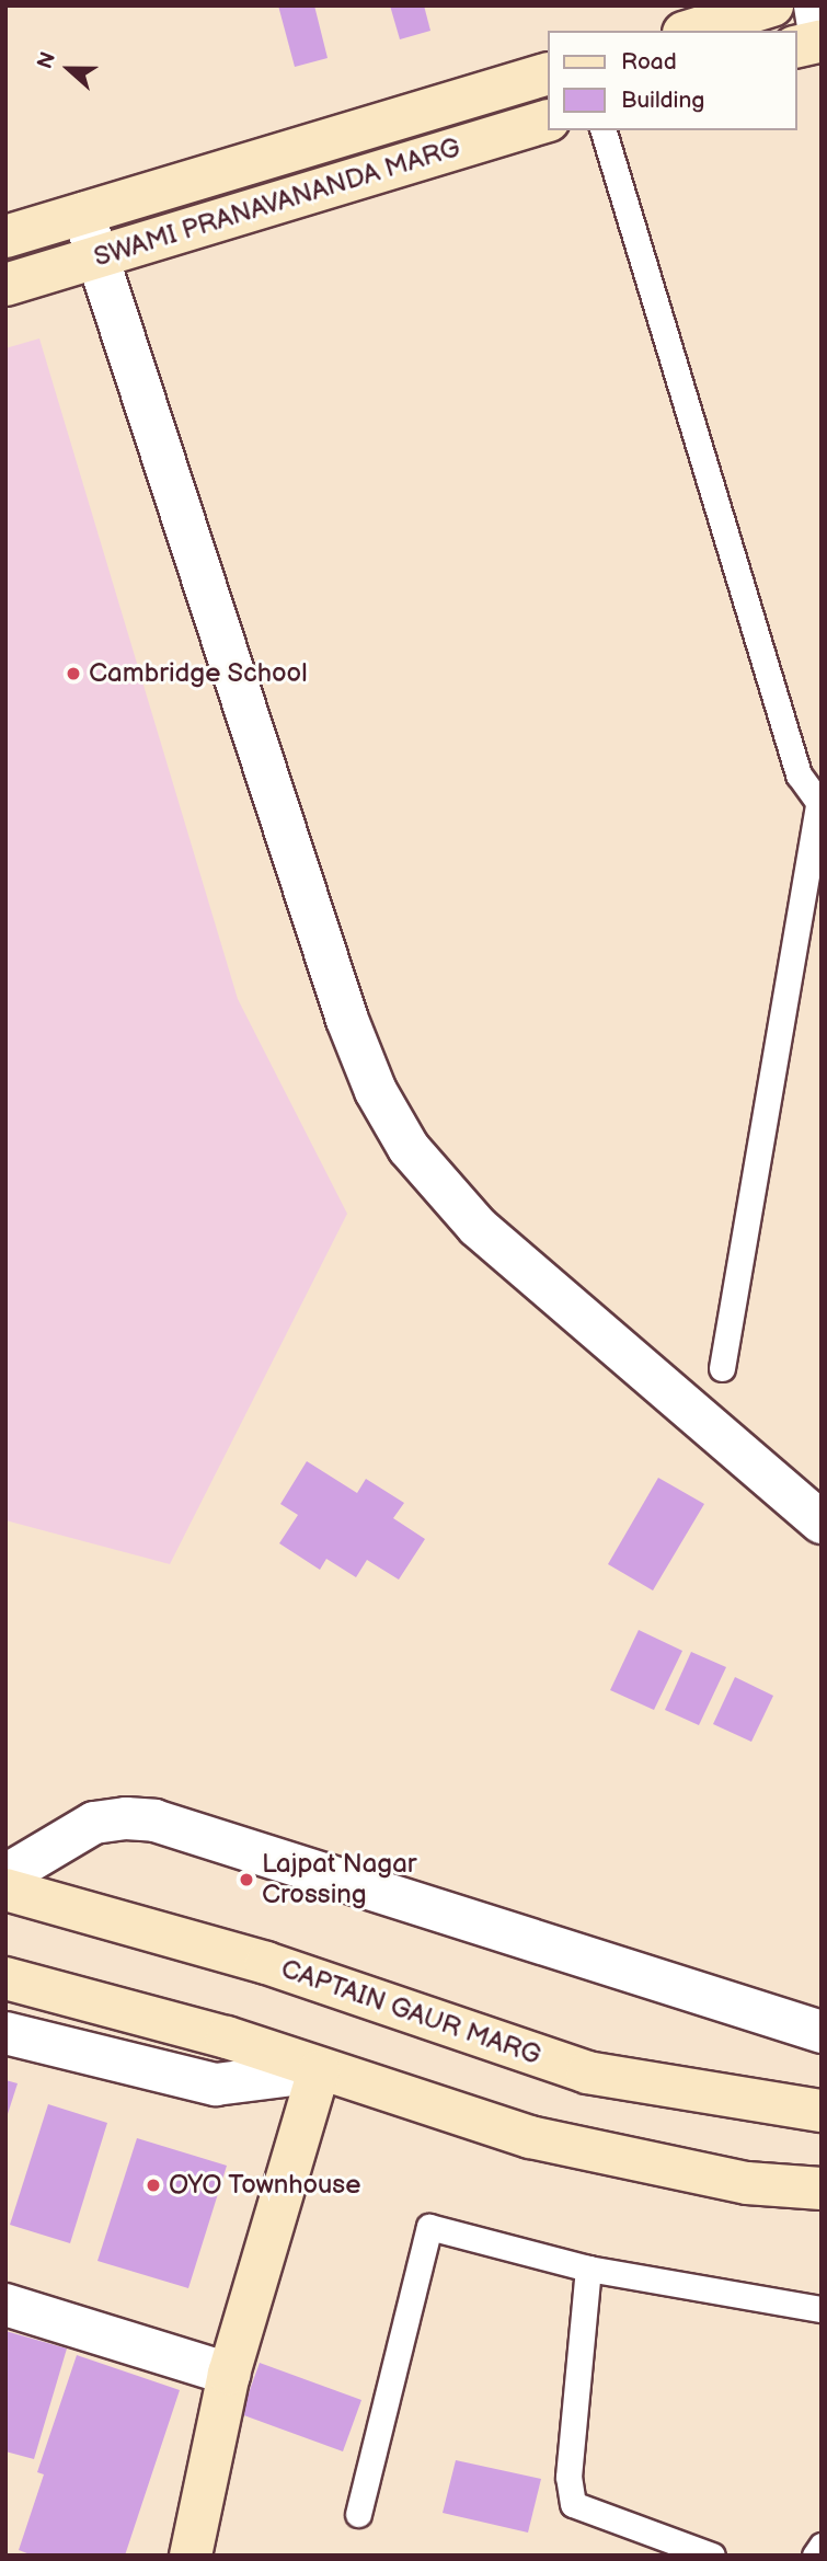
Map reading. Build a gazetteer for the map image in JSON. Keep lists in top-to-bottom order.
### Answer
{
  "streets": {
    "street": ["SWAMI PRANAVANANDA MARG", "CAPTAIN GAUR MARG"]
  },
  "places": ["Cambridge School", "Lajpat Nagar Crossing", "OYO Townhouse"],
  "legend": ["Road", "Building"],
  "north": "left"
}
